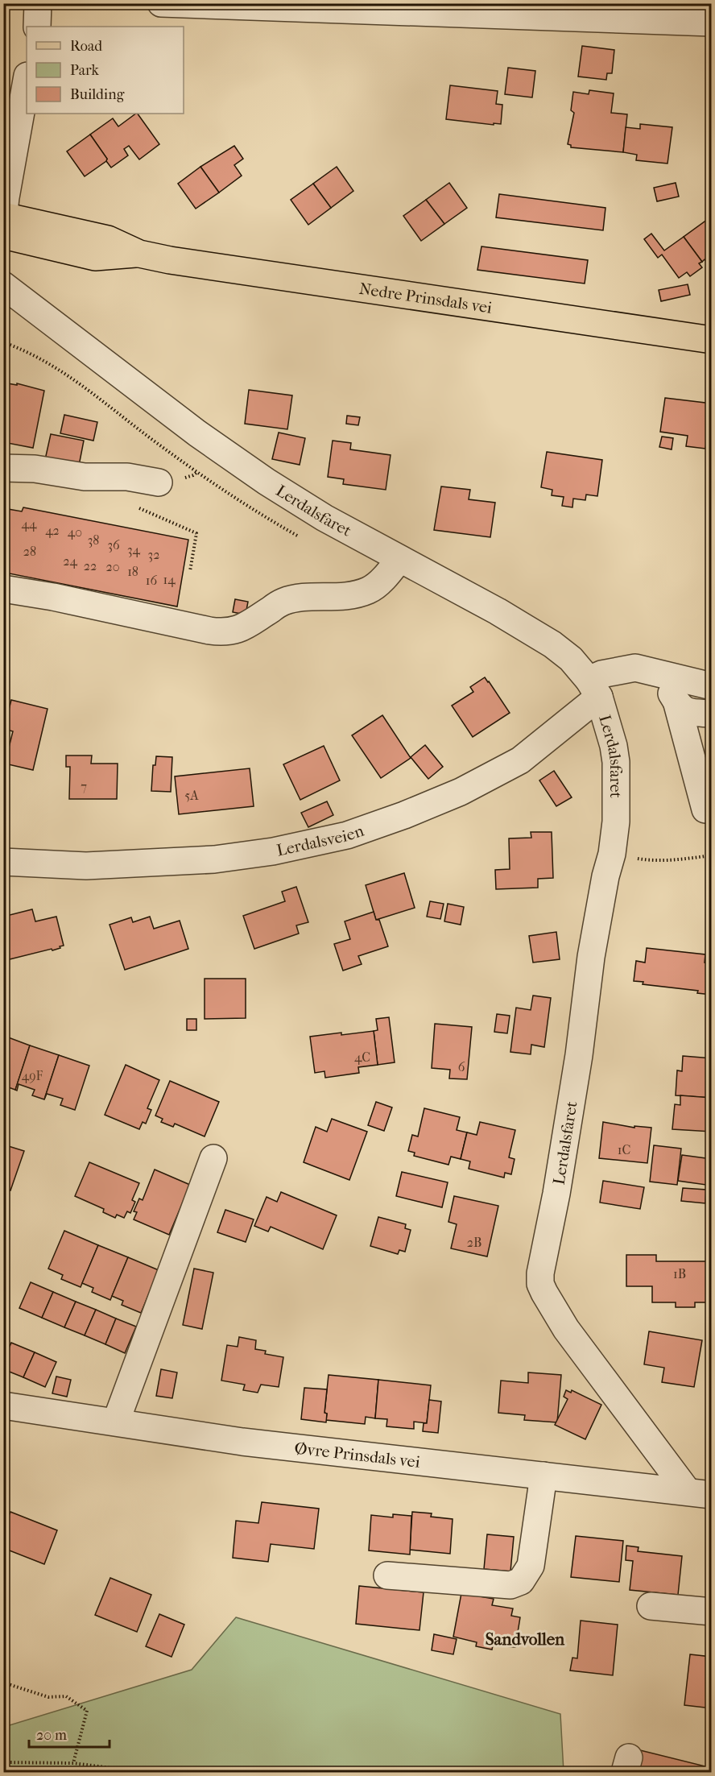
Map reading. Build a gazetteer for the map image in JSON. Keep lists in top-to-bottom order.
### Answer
{
  "streets": {
    "main road": ["Nedre Prinsdals vei"],
    "street": ["Lerdalsfaret", "Lerdalsveien", "Øvre Prinsdals vei"]
  },
  "crossings": [
    ["Lerdalsfaret", "Lerdalsveien"],
    ["Lerdalsfaret", "Øvre Prinsdals vei"]
  ],
  "districts": ["Sandvollen"],
  "house_numbers": [
    "44",
    "42",
    "40",
    "38",
    "36",
    "34",
    "28",
    "32",
    "24",
    "22",
    "20",
    "18",
    "14",
    "16",
    "7",
    "5A",
    "4C",
    "6",
    "49F",
    "1C",
    "2B",
    "1B"
  ],
  "legend": ["Road", "Park", "Building"],
  "scale_bar": "20 m"
}
